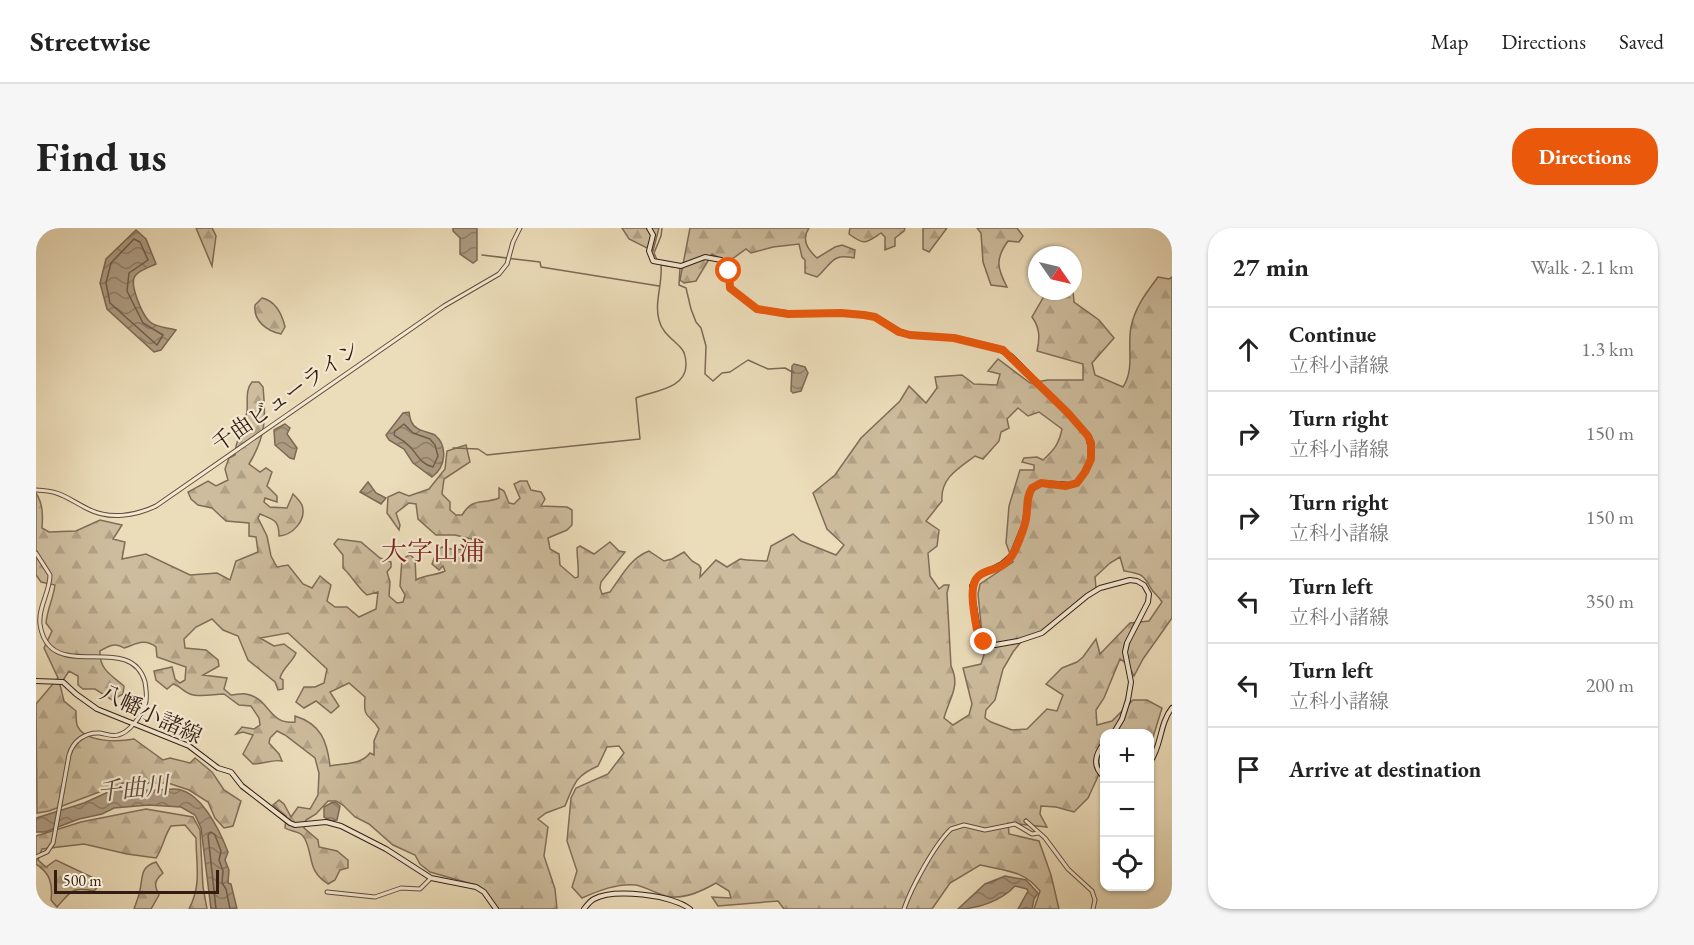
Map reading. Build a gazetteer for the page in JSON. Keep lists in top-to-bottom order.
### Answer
{
  "streets": {
    "main road": ["八幡小諸線"],
    "street": ["千曲ビューライン"]
  },
  "districts": ["大字山浦"],
  "water": ["千曲川"],
  "scale_bar": "500 m",
  "north": "bottom right",
  "page": {
    "header": "Streetwise",
    "nav": ["Map", "Directions", "Saved"],
    "buttons": "Directions",
    "title": "Find us",
    "heading": ["27 min", "Walk · 2.1 km"],
    "list": [
      ["Continue", "立科小諸線", "1.3 km"],
      ["Turn right", "立科小諸線", "150 m"],
      ["Turn right", "立科小諸線", "150 m"],
      ["Turn left", "立科小諸線", "350 m"],
      ["Turn left", "立科小諸線", "200 m"],
      "Arrive at destination"
    ],
    "map_buttons": ["+", "−"],
    "scale": "500 m"
  }
}
